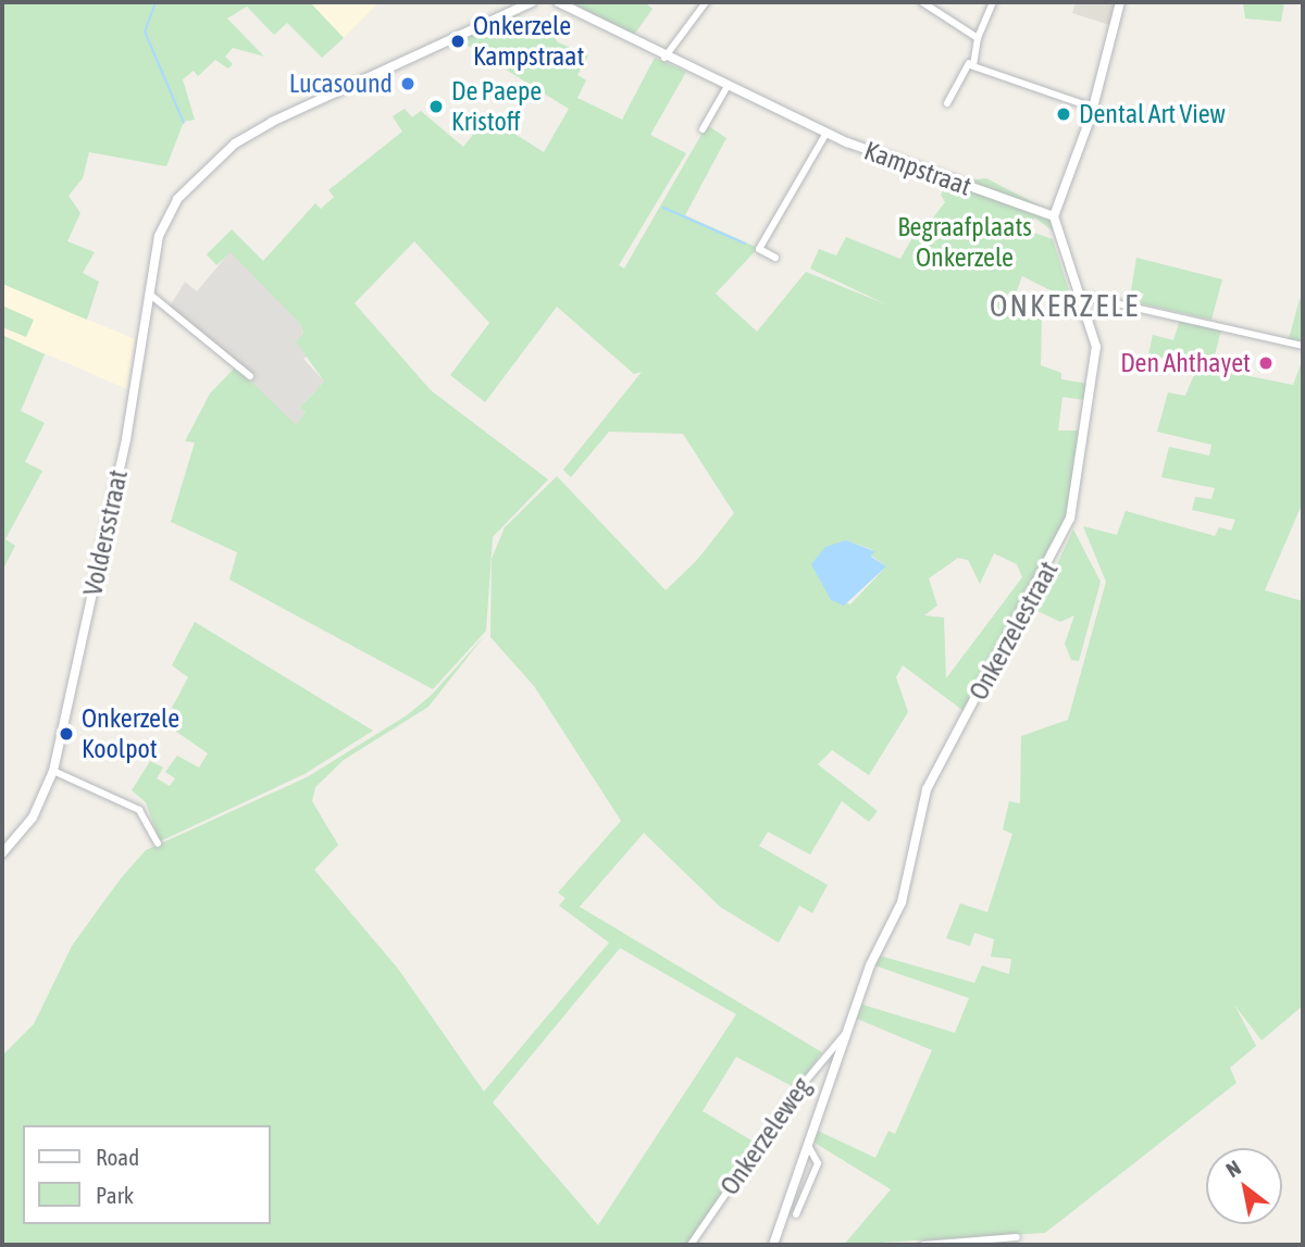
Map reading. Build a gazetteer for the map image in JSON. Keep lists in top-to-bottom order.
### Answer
{
  "streets": {
    "street": [
      "Kampstraat",
      "Voldersstraat",
      "Onkerzelestraat",
      "Onkerzeleweg"
    ]
  },
  "crossings": [
    ["Kampstraat", "Onkerzelestraat"],
    ["Onkerzelestraat", "Onkerzeleweg"]
  ],
  "districts": ["ONKERZELE"],
  "parks": ["Begraafplaats Onkerzele"],
  "places": [
    "Onkerzele Kampstraat",
    "Lucasound",
    "De Paepe Kristoff",
    "Dental Art View",
    "Den Ahthayet",
    "Onkerzele Koolpot"
  ],
  "legend": ["Road", "Park"],
  "north": "top left"
}
